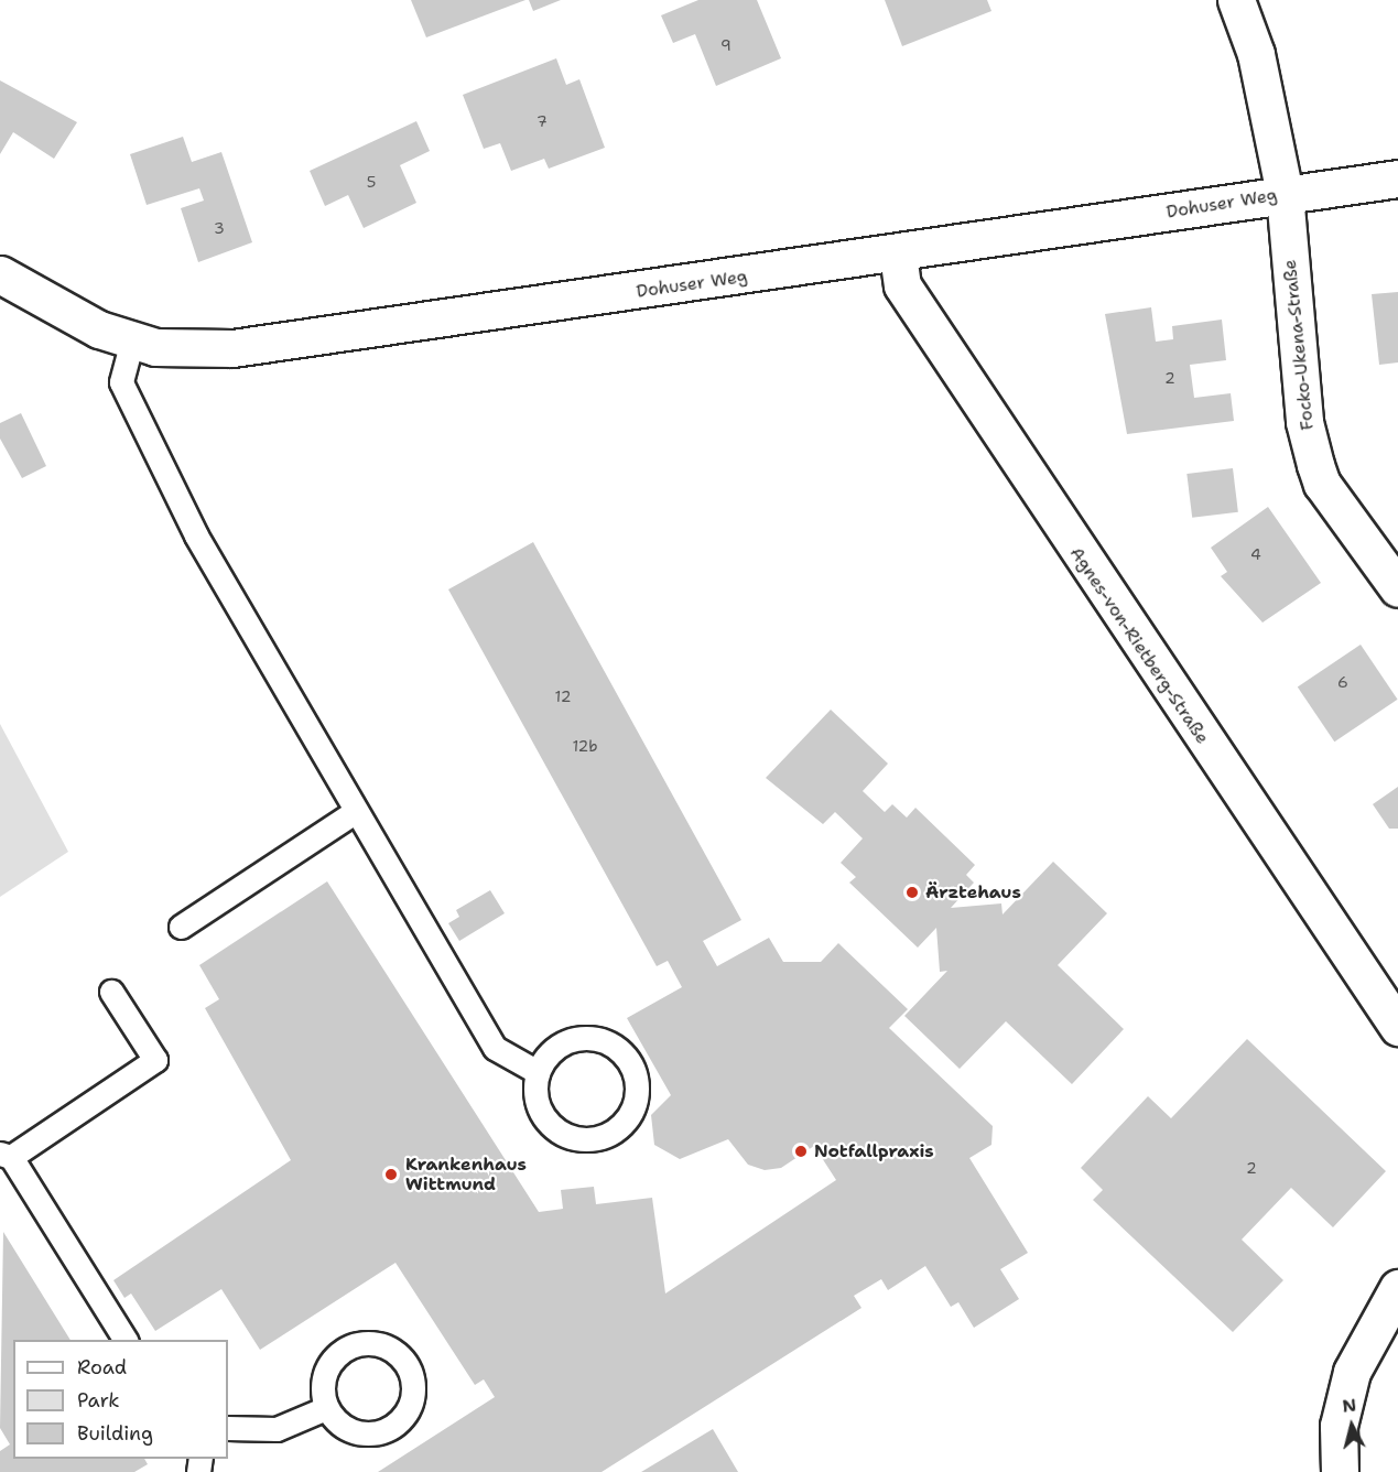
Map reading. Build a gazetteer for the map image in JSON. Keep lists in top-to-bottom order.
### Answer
{
  "streets": {
    "street": ["Dohuser Weg", "Focko-Ukena-Straße", "Agnes-von-Rietberg-Straße"]
  },
  "crossings": [
    ["Dohuser Weg", "Focko-Ukena-Straße"],
    ["Dohuser Weg", "Agnes-von-Rietberg-Straße"]
  ],
  "places": ["Ärztehaus", "Notfallpraxis", "Krankenhaus Wittmund"],
  "house_numbers": [
    "9",
    "7",
    "5",
    "3",
    "2",
    "4",
    "6",
    "12",
    "12b",
    "2"
  ],
  "legend": ["Road", "Park", "Building"],
  "north": "top"
}
